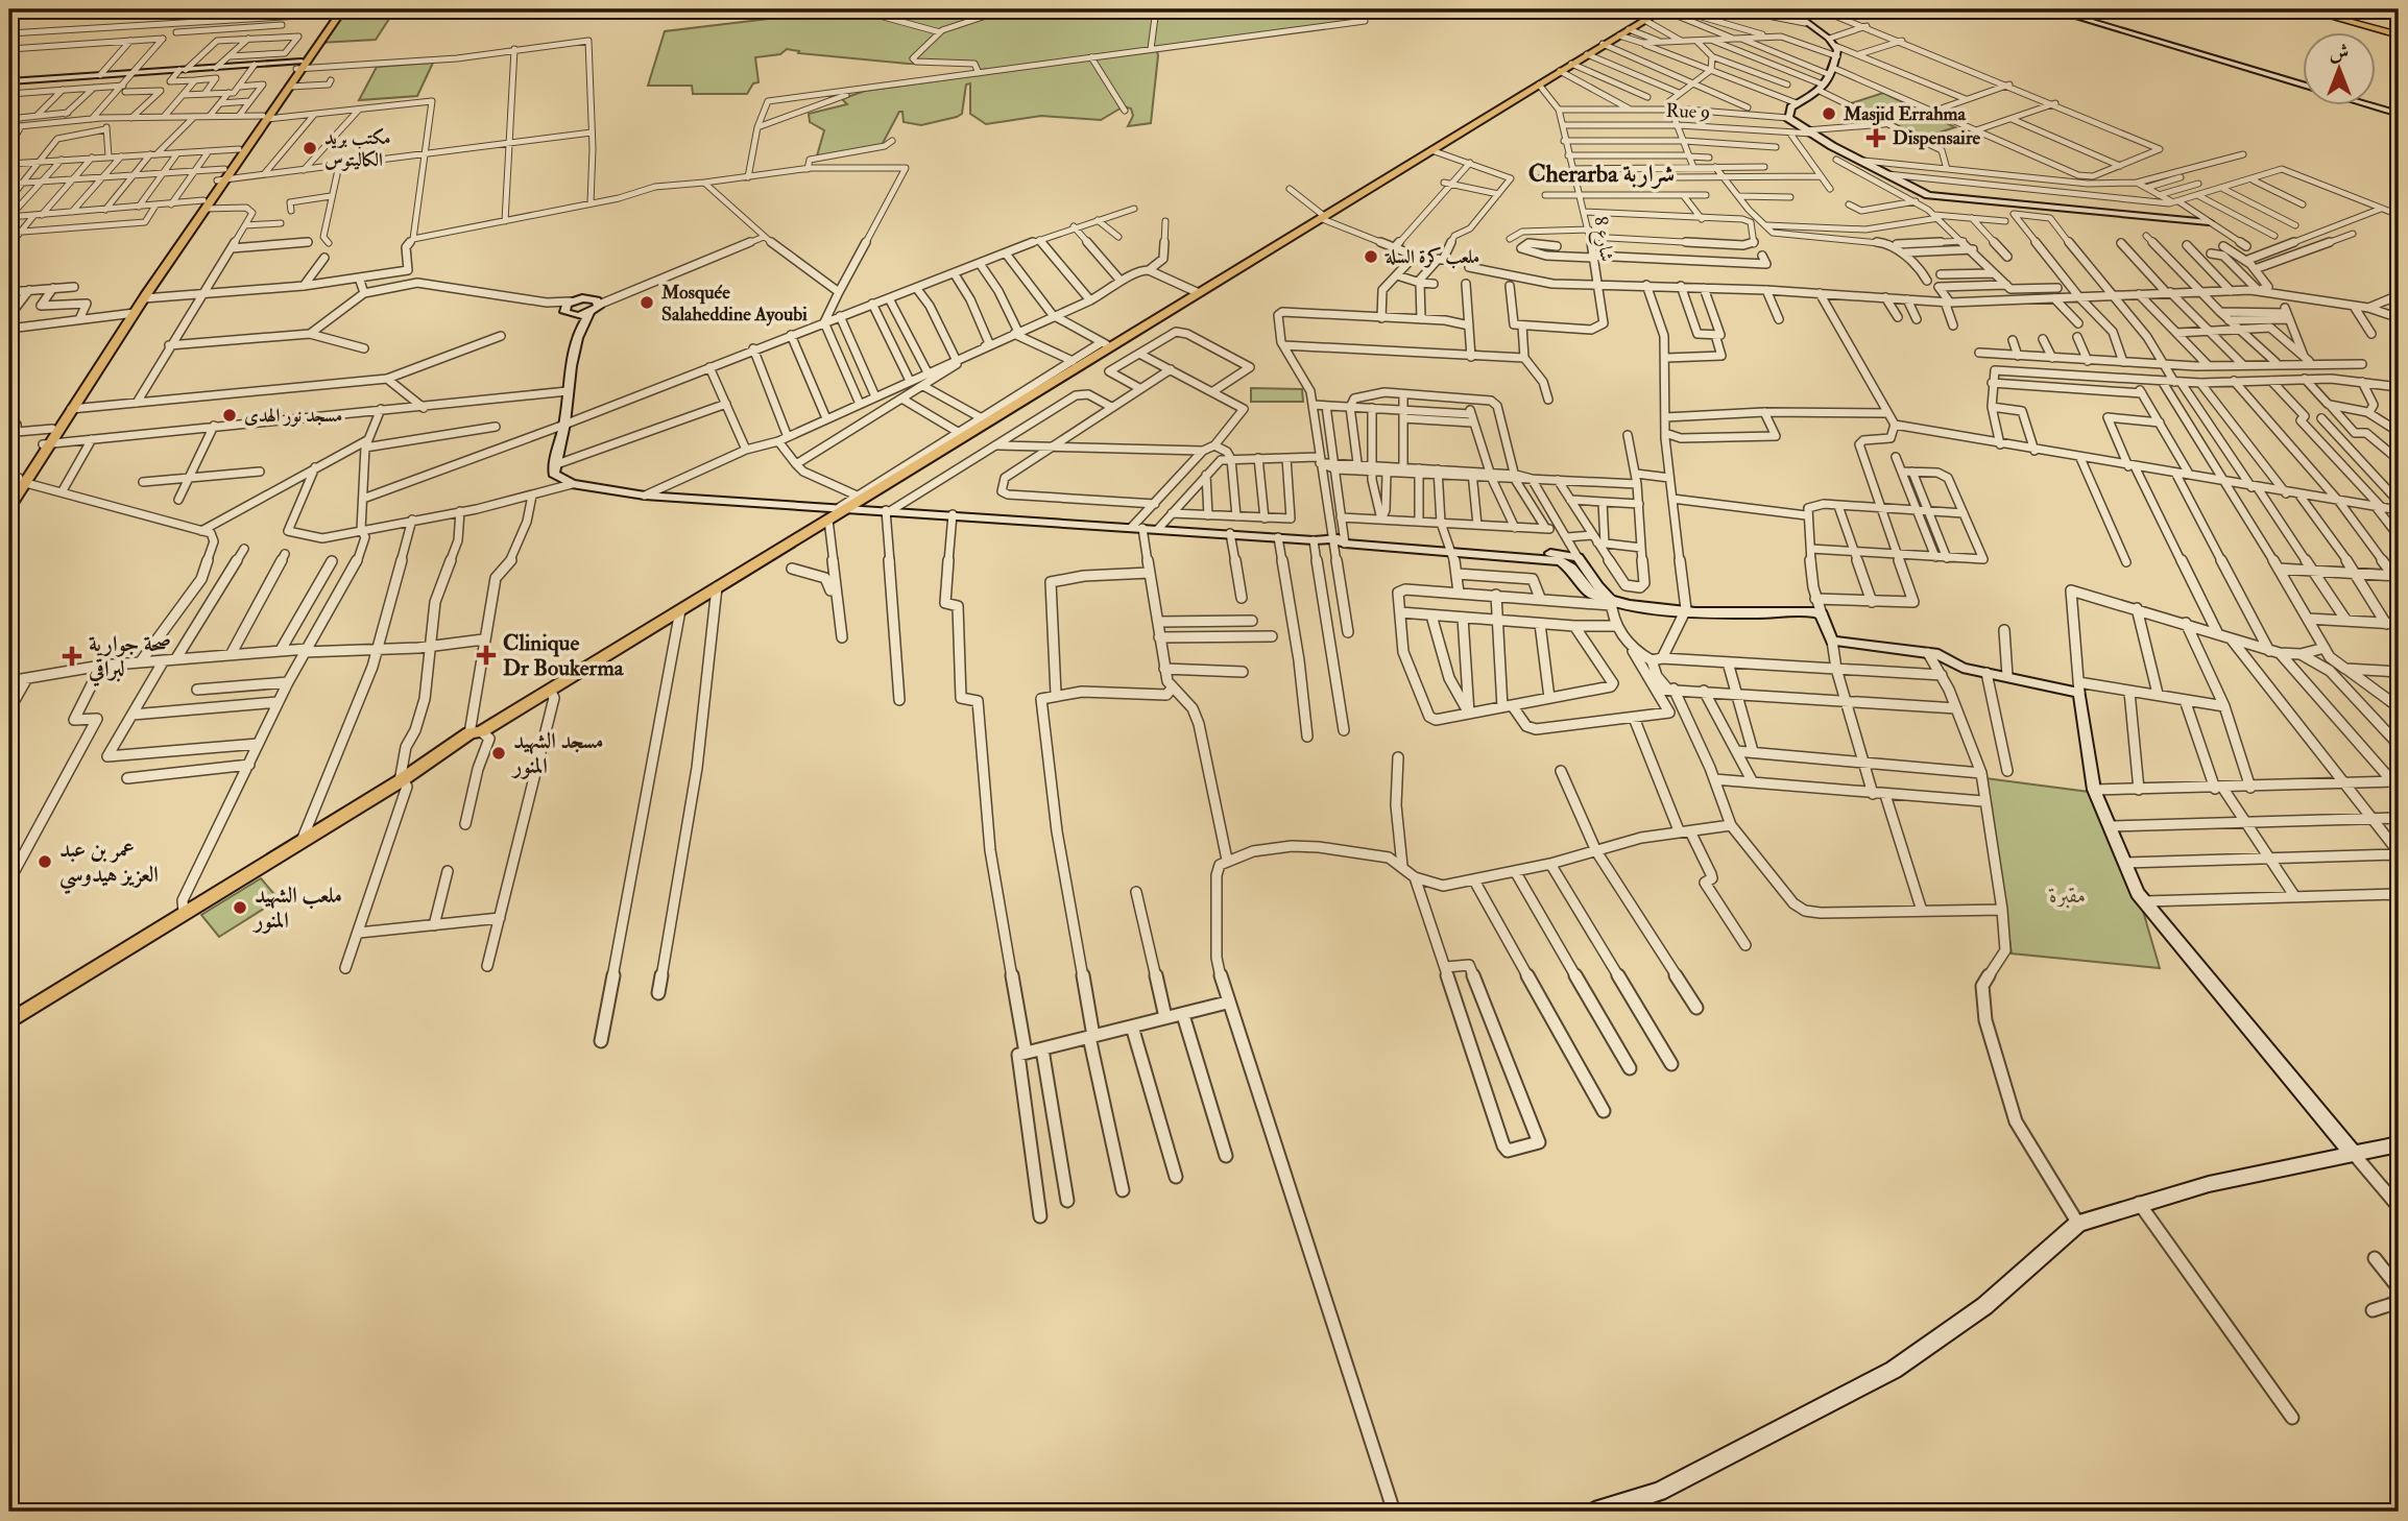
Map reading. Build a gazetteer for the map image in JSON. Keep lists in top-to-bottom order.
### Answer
{
  "streets": {
    "street": ["Rue 9", "شارع 8"]
  },
  "crossings": [
    ["Rue 9", "شارع 8"]
  ],
  "districts": ["Cherarba شراربة"],
  "parks": ["مقبرة"],
  "places": {
    "other": [
      "Masjid Errahma",
      "مكتب بريد الكاليتوس",
      "ملعب كرة السلة",
      "Mosquée Salaheddine Ayoubi",
      "مسجد نور الهدى",
      "مسجد الشهيد المنور",
      "عمر بن عبد العزيز هيدوسي",
      "ملعب الشهيد المنور"
    ],
    "health": ["Dispensaire", "Clinique Dr Boukerma", "صحة جوارية لبراقي"]
  },
  "north": "top"
}
